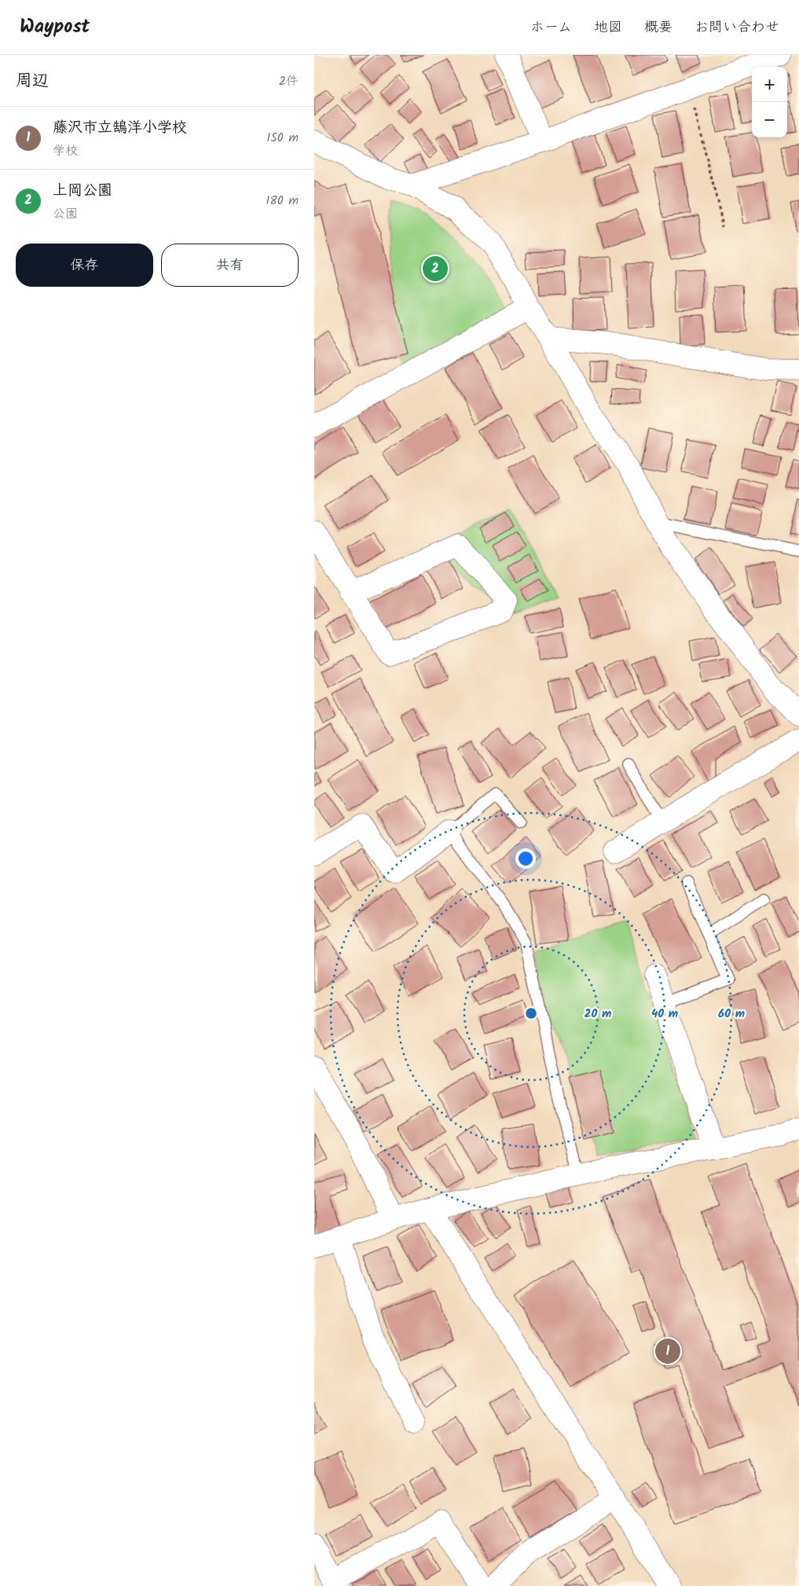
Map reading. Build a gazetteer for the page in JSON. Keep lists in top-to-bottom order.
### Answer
{
  "page": {
    "header": "Waypost",
    "nav": [
      "ホーム",
      "地図",
      "概要",
      "お問い合わせ"
    ],
    "heading": ["周辺", "2件"],
    "map_buttons": ["+", "−"],
    "list": [
      {
        "mark": "1",
        "name": "藤沢市立鵠洋小学校",
        "note": "学校",
        "value": "150 m"
      },
      {
        "mark": "2",
        "name": "上岡公園",
        "note": "公園",
        "value": "180 m"
      }
    ],
    "buttons": ["保存", "共有"],
    "pins": ["2", "1"]
  },
  "rings": ["20 m", "40 m", "60 m"]
}
